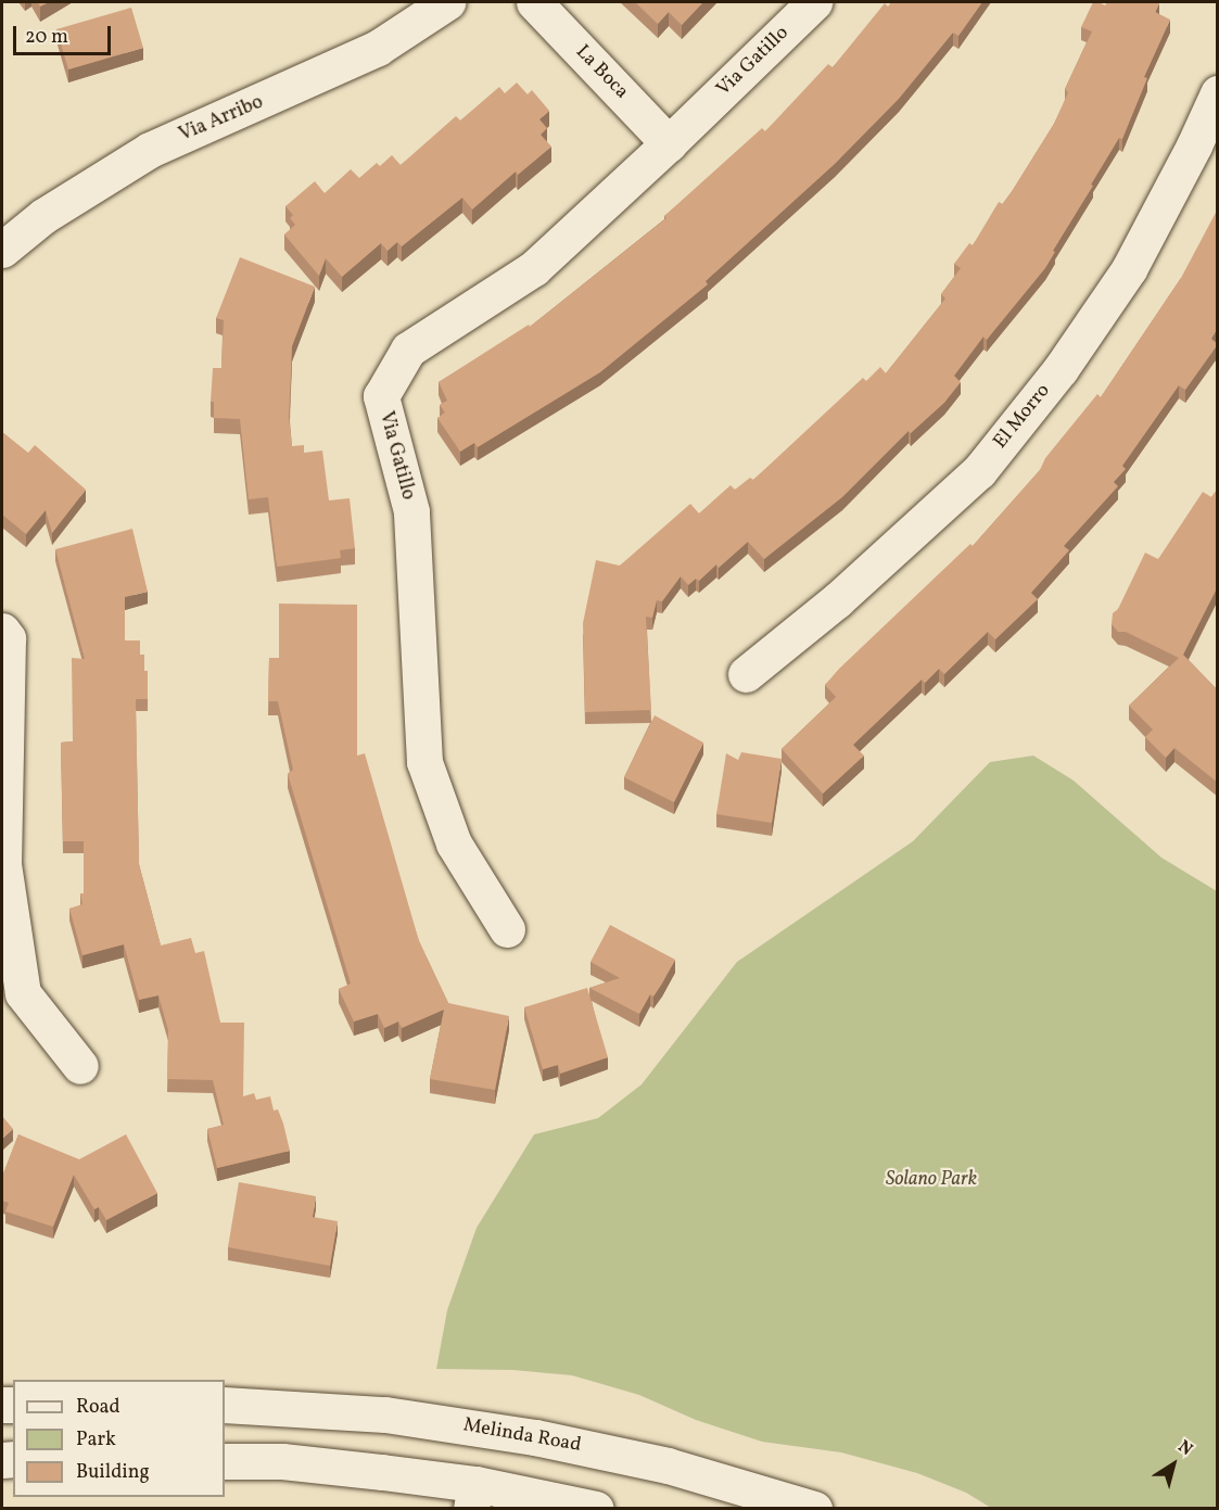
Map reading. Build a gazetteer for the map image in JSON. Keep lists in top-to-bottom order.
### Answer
{
  "streets": {
    "street": [
      "Via Gatillo",
      "La Boca",
      "Via Arribo",
      "El Morro",
      "Melinda Road"
    ]
  },
  "crossings": [
    ["Via Gatillo", "La Boca"]
  ],
  "parks": ["Solano Park"],
  "legend": ["Road", "Park", "Building"],
  "scale_bar": "20 m",
  "north": "top right"
}
